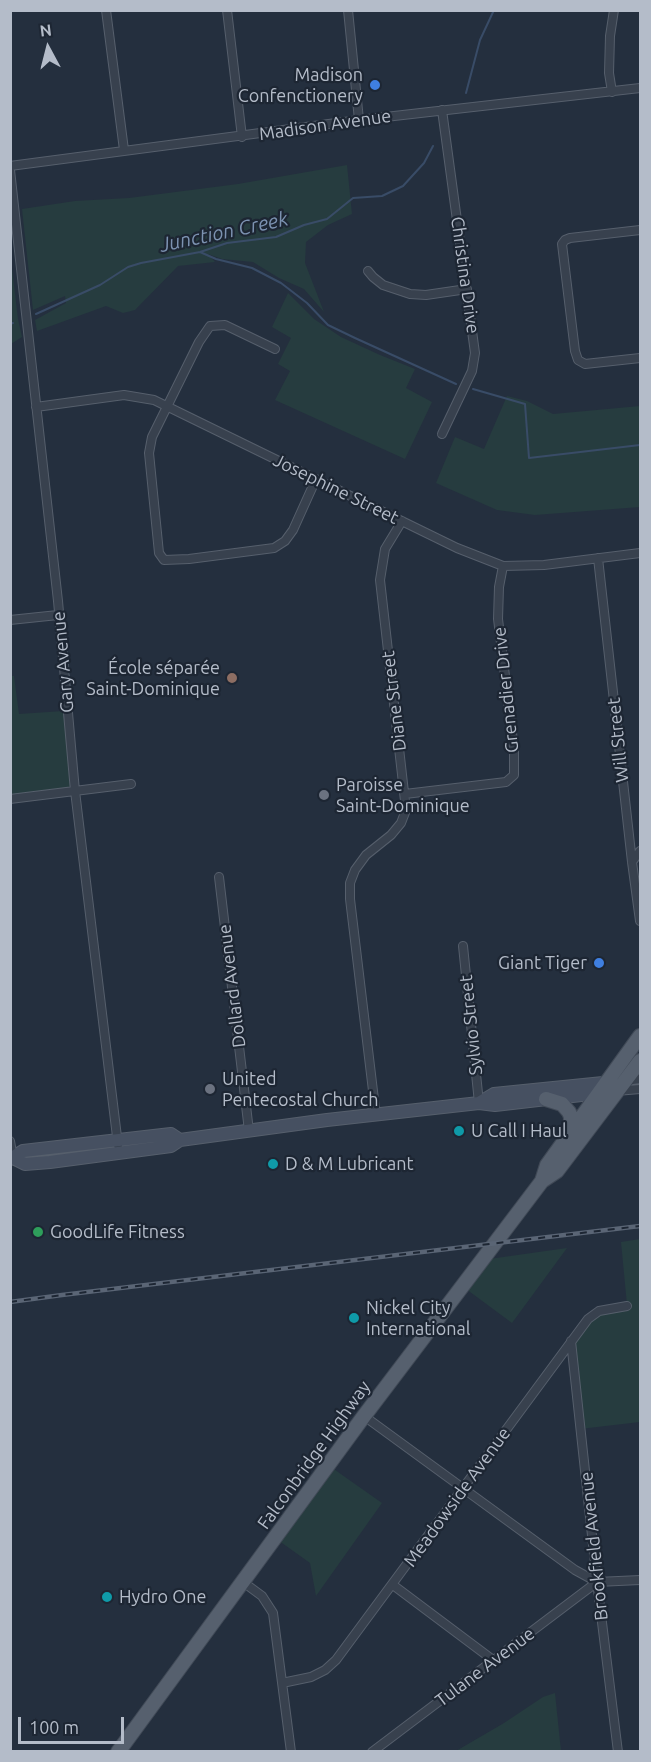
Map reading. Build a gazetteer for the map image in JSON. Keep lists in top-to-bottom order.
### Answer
{
  "streets": {
    "main road": ["Falconbridge Highway"],
    "street": [
      "Madison Avenue",
      "Christina Drive",
      "Josephine Street",
      "Gary Avenue",
      "Grenadier Drive",
      "Diane Street",
      "Will Street",
      "Dollard Avenue",
      "Sylvio Street",
      "Meadowside Avenue",
      "Brookfield Avenue",
      "Tulane Avenue"
    ]
  },
  "crossings": [
    ["Madison Avenue", "Christina Drive"],
    ["Madison Avenue", "Gary Avenue"],
    ["Josephine Street", "Gary Avenue"],
    ["Josephine Street", "Grenadier Drive"],
    ["Josephine Street", "Diane Street"],
    ["Josephine Street", "Will Street"],
    ["Grenadier Drive", "Diane Street"],
    ["Meadowside Avenue", "Brookfield Avenue"],
    ["Brookfield Avenue", "Tulane Avenue"]
  ],
  "water": ["Junction Creek"],
  "places": [
    "Madison Confenctionery",
    "École séparée Saint-Dominique",
    "Paroisse Saint-Dominique",
    "Giant Tiger",
    "United Pentecostal Church",
    "U Call I Haul",
    "D & M Lubricant",
    "GoodLife Fitness",
    "Nickel City International",
    "Hydro One"
  ],
  "scale_bar": "100 m",
  "north": "top"
}
